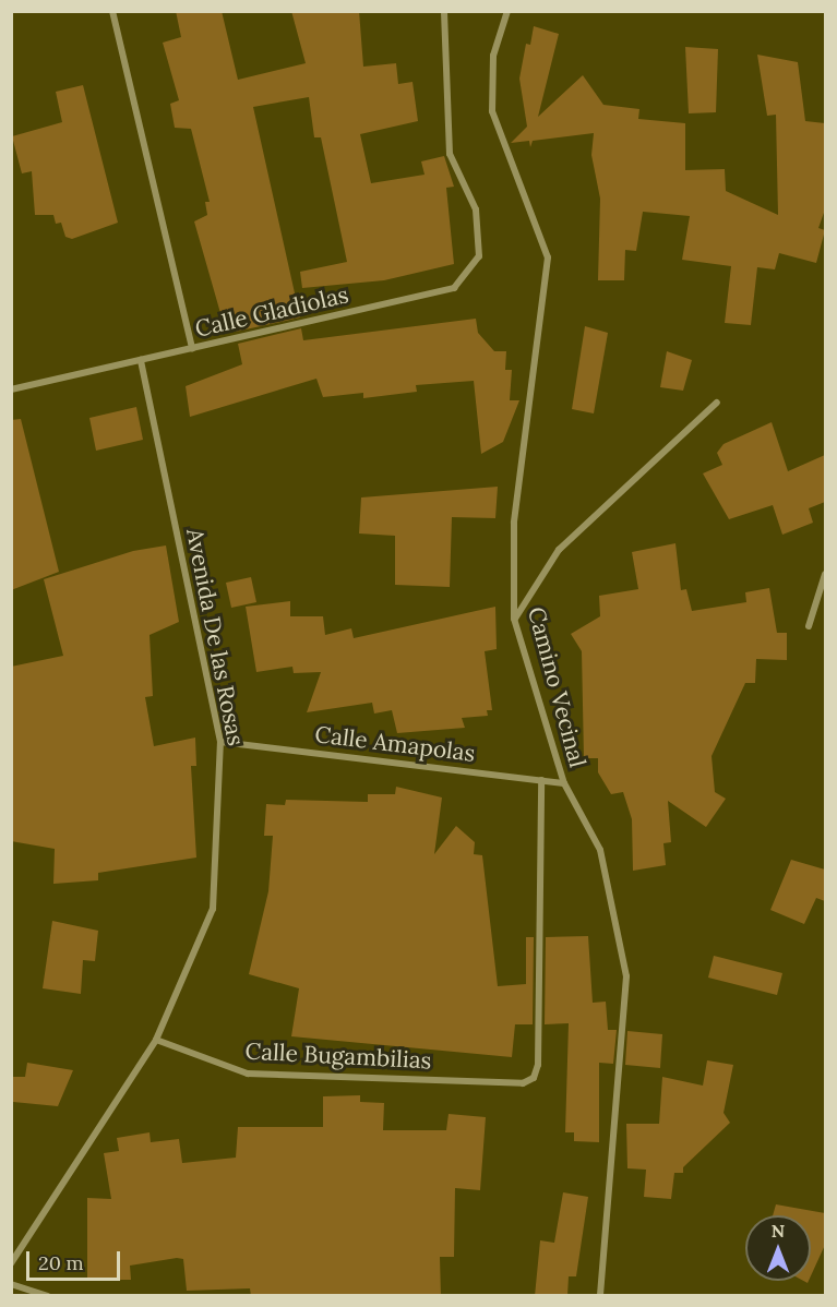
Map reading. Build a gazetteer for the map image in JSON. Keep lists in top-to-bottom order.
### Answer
{
  "streets": {
    "street": [
      "Calle Gladiolas",
      "Avenida De las Rosas",
      "Camino Vecinal",
      "Calle Amapolas",
      "Calle Bugambilias"
    ]
  },
  "crossings": [
    ["Calle Gladiolas", "Avenida De las Rosas"],
    ["Avenida De las Rosas", "Calle Amapolas"],
    ["Avenida De las Rosas", "Calle Bugambilias"],
    ["Camino Vecinal", "Calle Amapolas"],
    ["Calle Amapolas", "Calle Bugambilias"]
  ],
  "scale_bar": "20 m",
  "north": "top"
}
